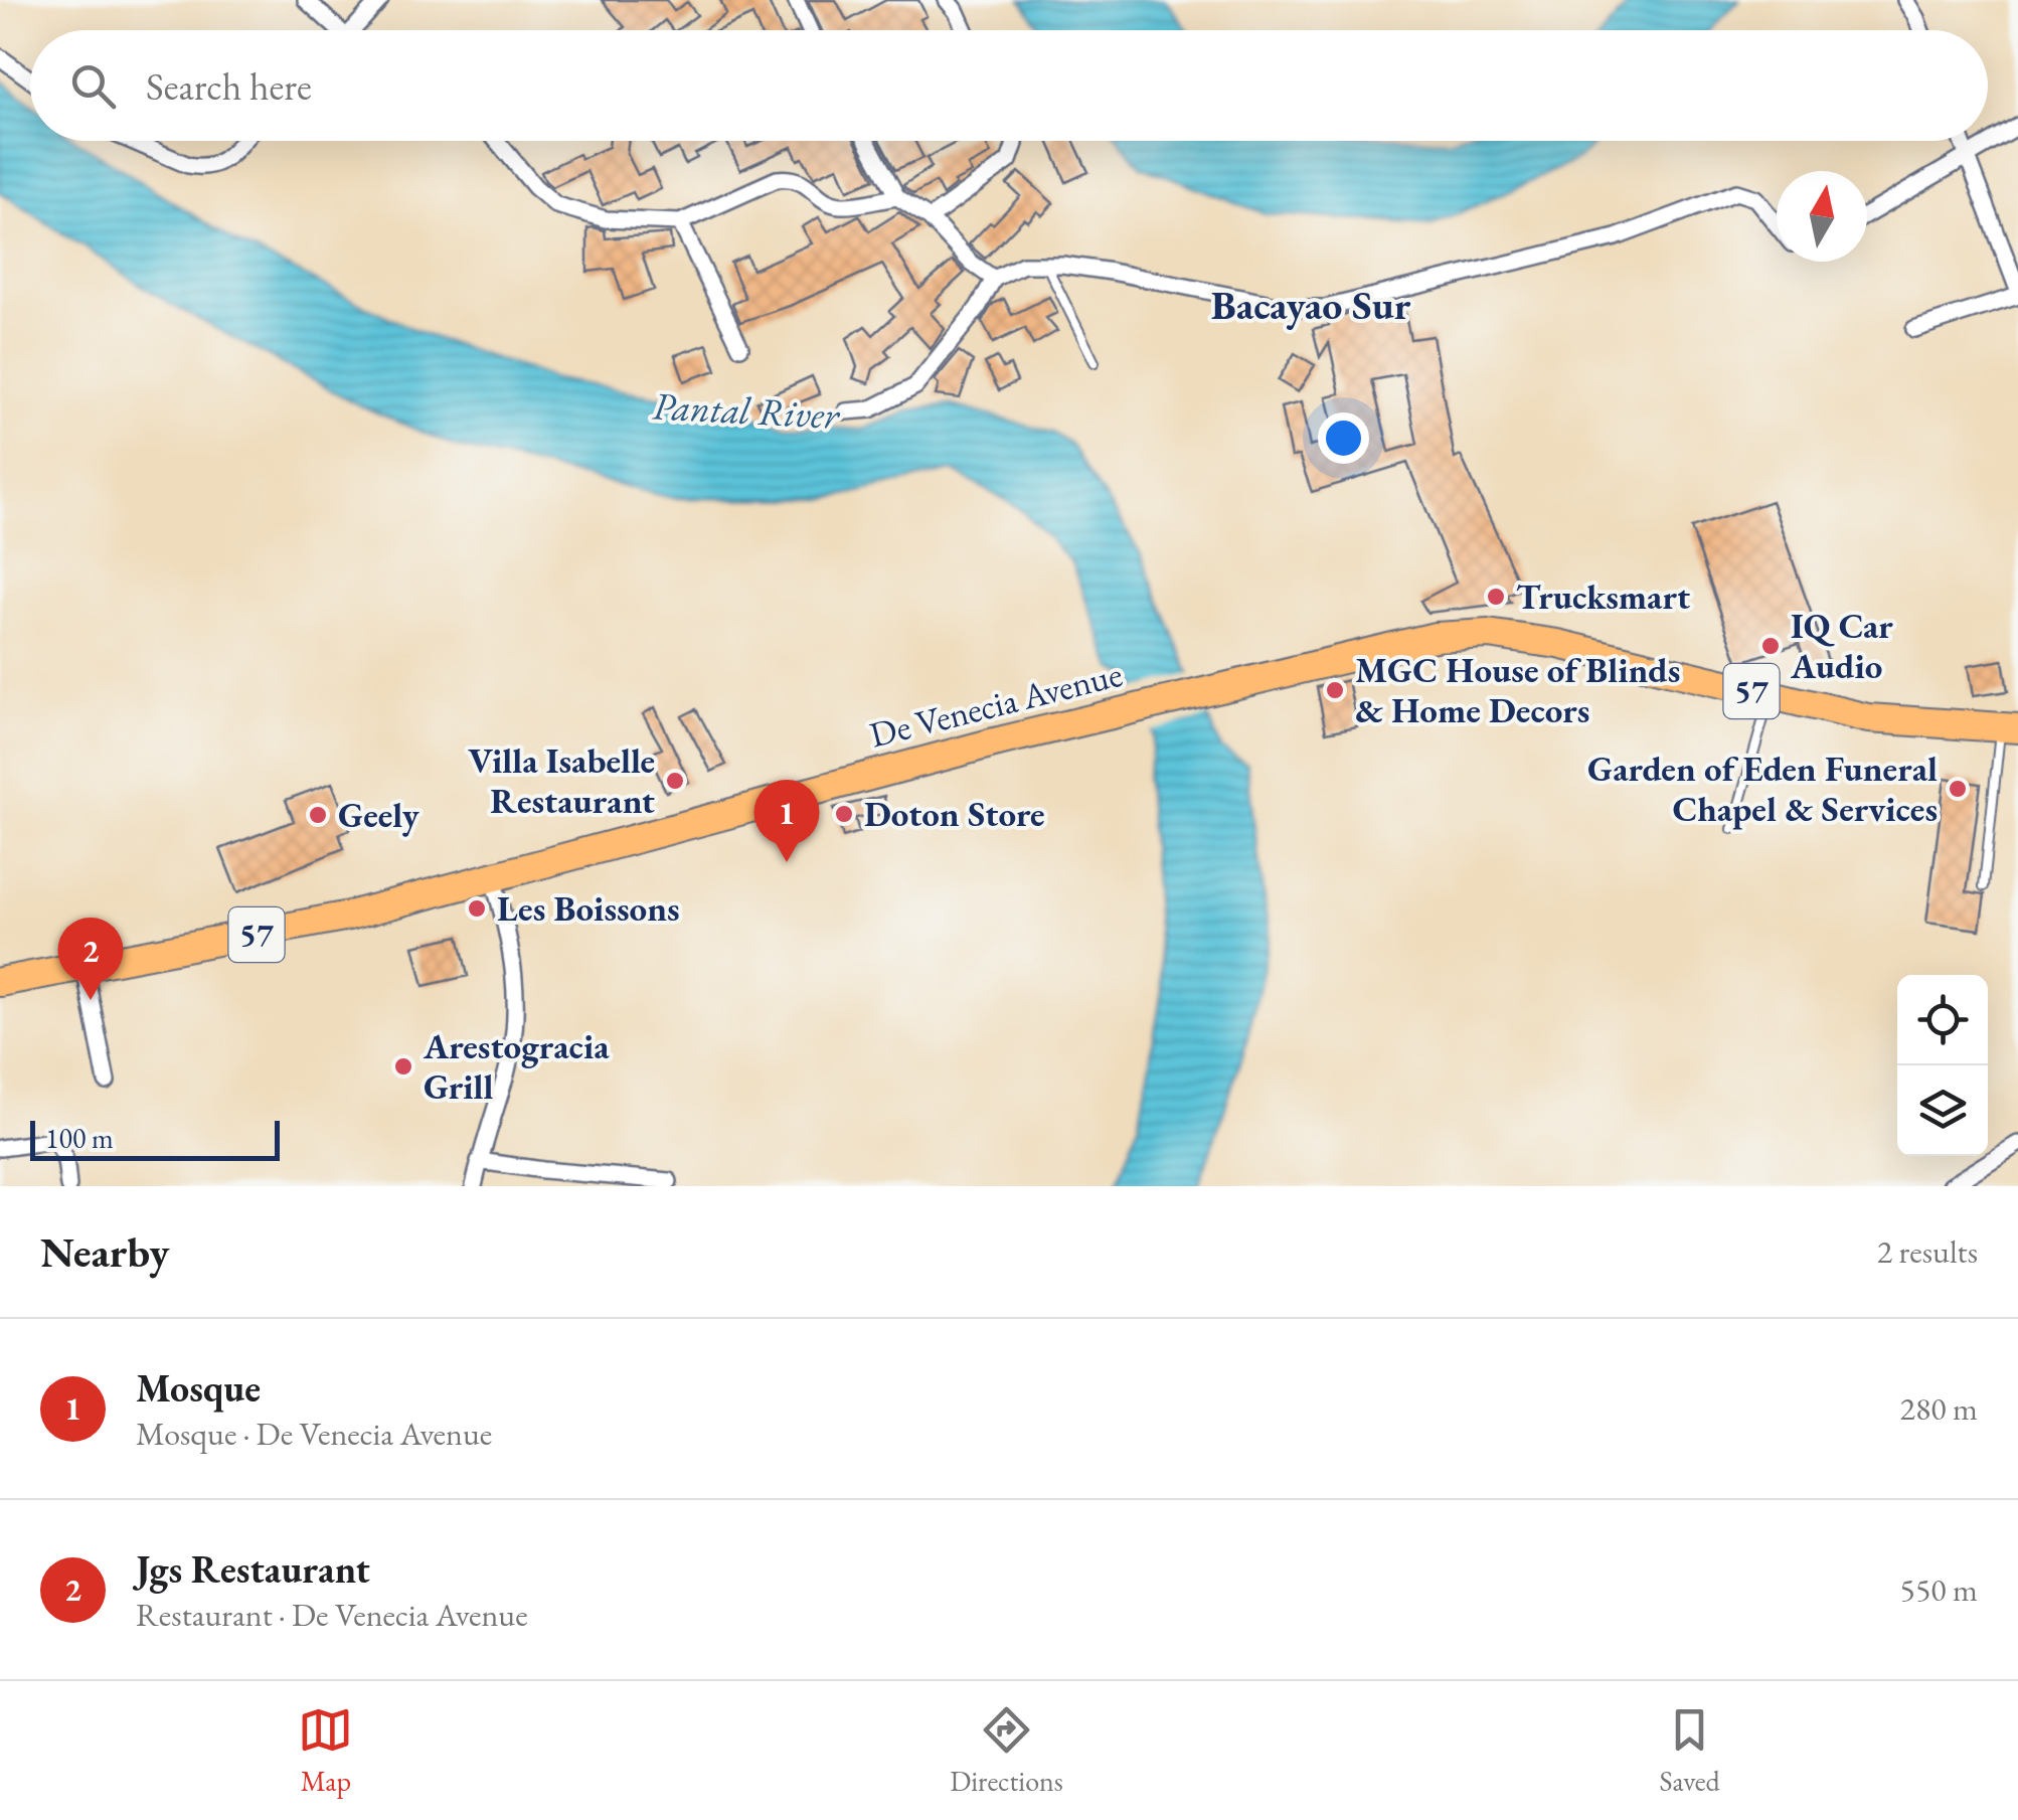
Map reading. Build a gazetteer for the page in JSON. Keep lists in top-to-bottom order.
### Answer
{
  "streets": {
    "highway": ["57", "De Venecia Avenue"]
  },
  "districts": ["Bacayao Sur"],
  "water": ["Pantal River"],
  "places": [
    "Trucksmart",
    "IQ Car Audio",
    "MGC House of Blinds & Home Decors",
    "Villa Isabelle Restaurant",
    "Garden of Eden Funeral Chapel & Services",
    "Doton Store",
    "Geely",
    "Les Boissons",
    "Arestogracia Grill"
  ],
  "scale_bar": "100 m",
  "north": "top",
  "page": {
    "search": "Search here",
    "pins": ["1", "2"],
    "scale": "100 m",
    "heading": ["Nearby", "2 results"],
    "list": [
      {
        "mark": "1",
        "name": "Mosque",
        "note": "Mosque · De Venecia Avenue",
        "value": "280 m"
      },
      {
        "mark": "2",
        "name": "Jgs Restaurant",
        "note": "Restaurant · De Venecia Avenue",
        "value": "550 m"
      }
    ],
    "nav": ["Map", "Directions", "Saved"]
  }
}
